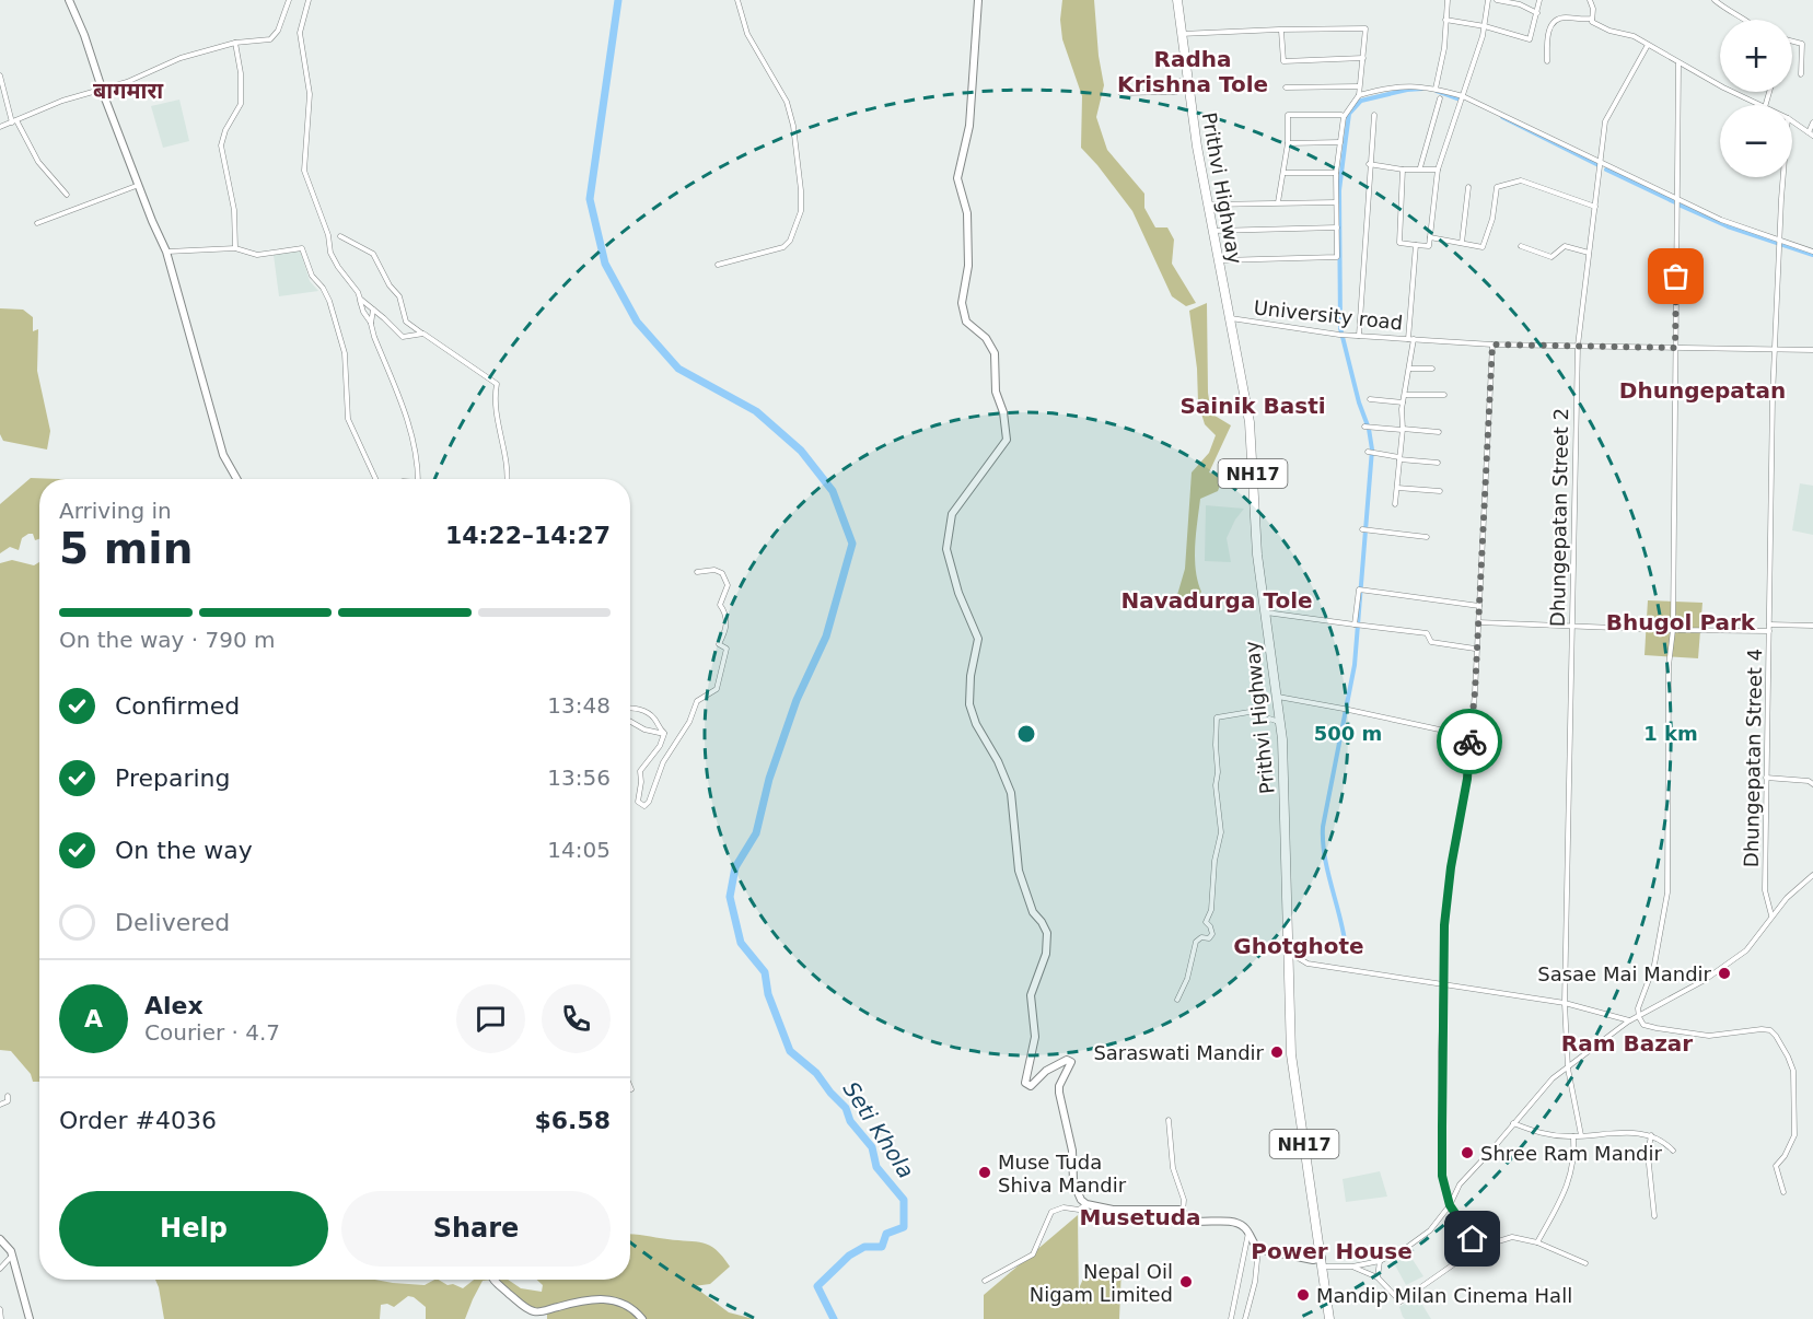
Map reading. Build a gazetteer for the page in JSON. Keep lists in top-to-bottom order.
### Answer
{
  "streets": {
    "highway": ["Prithvi Highway", "NH17"],
    "street": ["University road", "Dhungepatan Street 2", "Dhungepatan Street 4"]
  },
  "crossings": [
    ["Prithvi Highway", "University road"],
    ["University road", "Dhungepatan Street 2"],
    ["University road", "Dhungepatan Street 4"]
  ],
  "districts": [
    "Radha Krishna Tole",
    "बागमारा",
    "Dhungepatan",
    "Sainik Basti",
    "Navadurga Tole",
    "Bhugol Park",
    "Ghotghote",
    "Ram Bazar",
    "Musetuda",
    "Power House"
  ],
  "water": ["Seti Khola"],
  "places": [
    "Sasae Mai Mandir",
    "Saraswati Mandir",
    "Shree Ram Mandir",
    "Muse Tuda Shiva Mandir",
    "Nepal Oil Nigam Limited",
    "Mandip Milan Cinema Hall"
  ],
  "page": {
    "map_buttons": ["+", "−"],
    "heading": ["5 min", "Arriving in", "14:22–14:27"],
    "panel": [
      "Alex",
      "Courier · 4.7",
      "Order #4036",
      "$6.58"
    ],
    "bar": "On the way · 790 m",
    "list": [
      ["Confirmed", "13:48"],
      ["Preparing", "13:56"],
      ["On the way", "14:05"],
      "Delivered"
    ],
    "round": "A",
    "buttons": ["Help", "Share"]
  },
  "rings": ["500 m", "1 km"]
}
